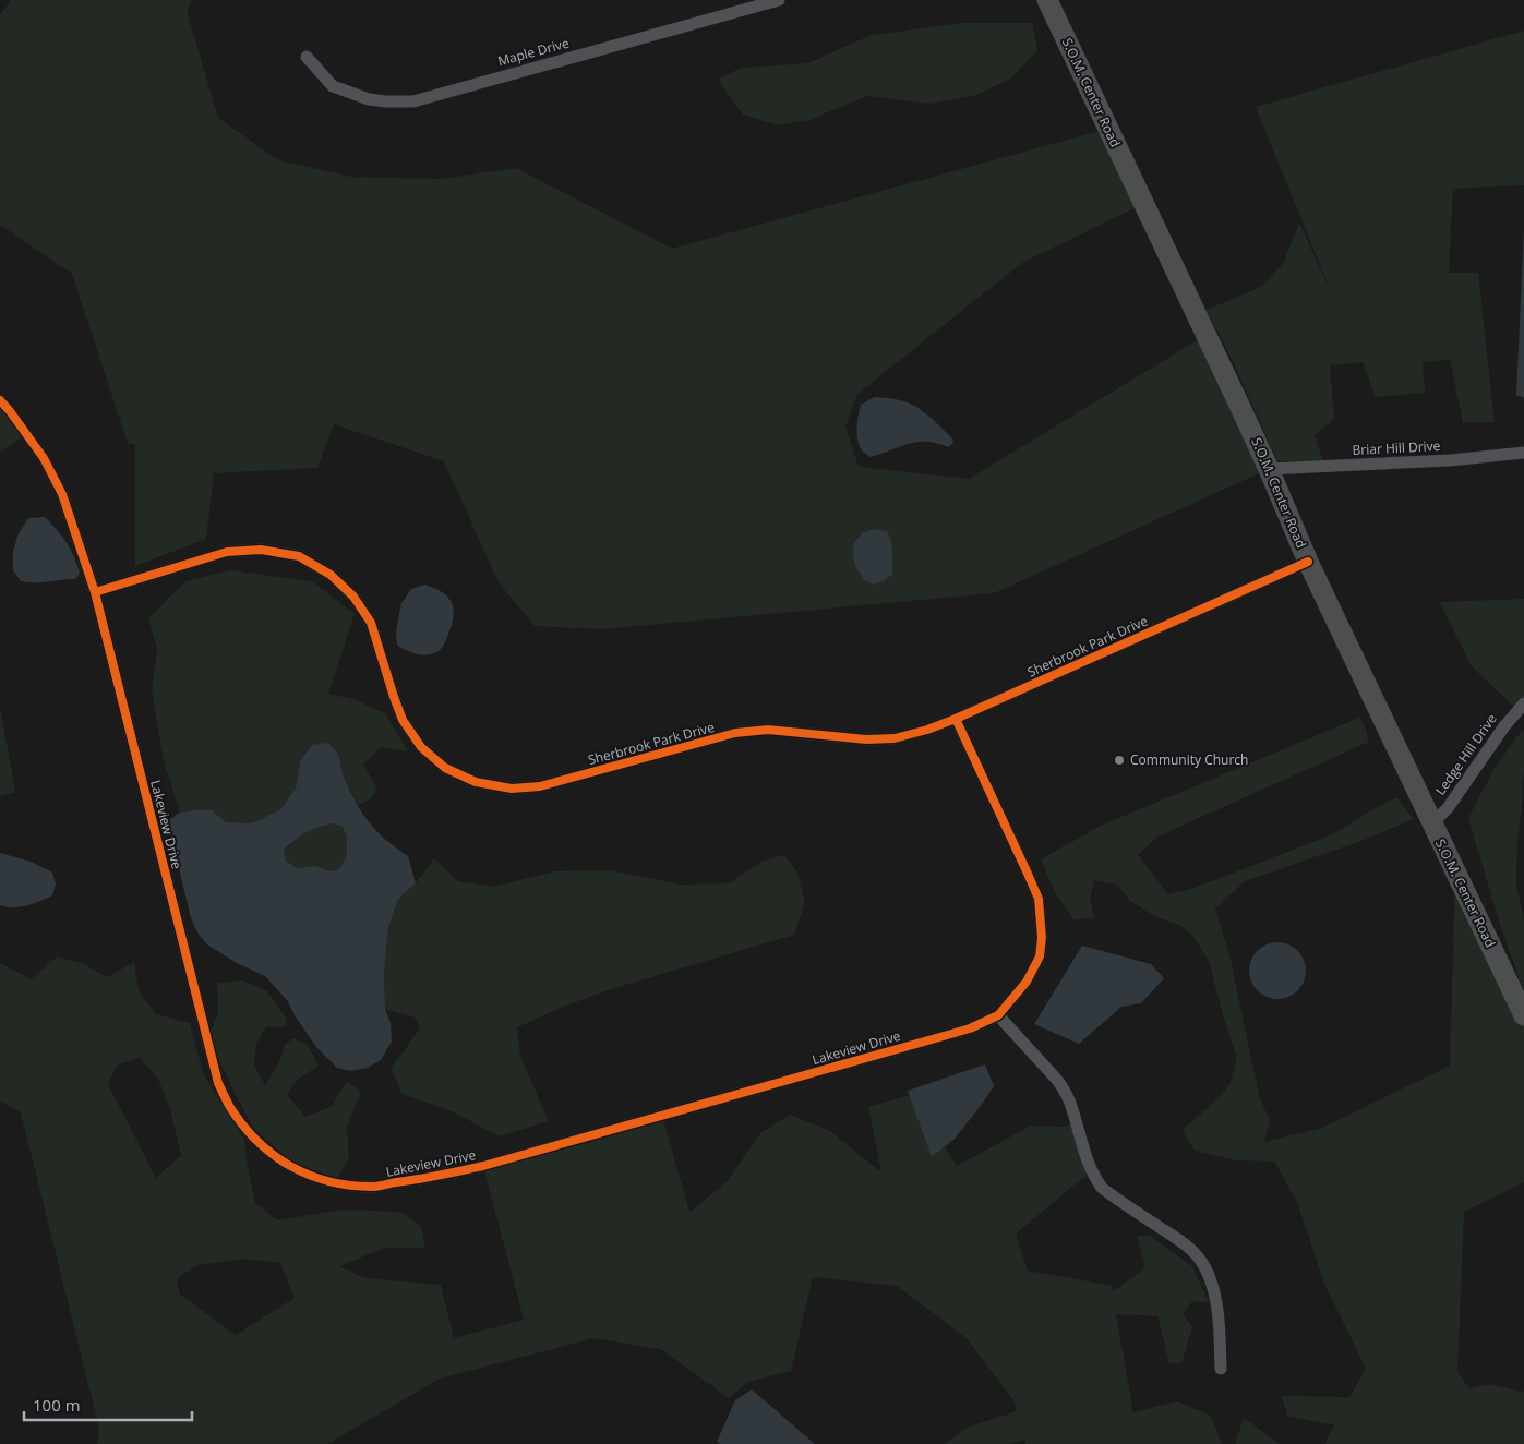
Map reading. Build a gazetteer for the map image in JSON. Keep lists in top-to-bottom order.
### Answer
{
  "streets": {
    "main road": ["S.O.M. Center Road"],
    "street": [
      "Maple Drive",
      "Briar Hill Drive",
      "Sherbrook Park Drive",
      "Ledge Hill Drive",
      "Lakeview Drive"
    ]
  },
  "crossings": [
    ["S.O.M. Center Road", "Briar Hill Drive"],
    ["S.O.M. Center Road", "Sherbrook Park Drive"],
    ["S.O.M. Center Road", "Ledge Hill Drive"],
    ["Sherbrook Park Drive", "Lakeview Drive"]
  ],
  "places": ["Community Church"],
  "scale_bar": "100 m"
}
